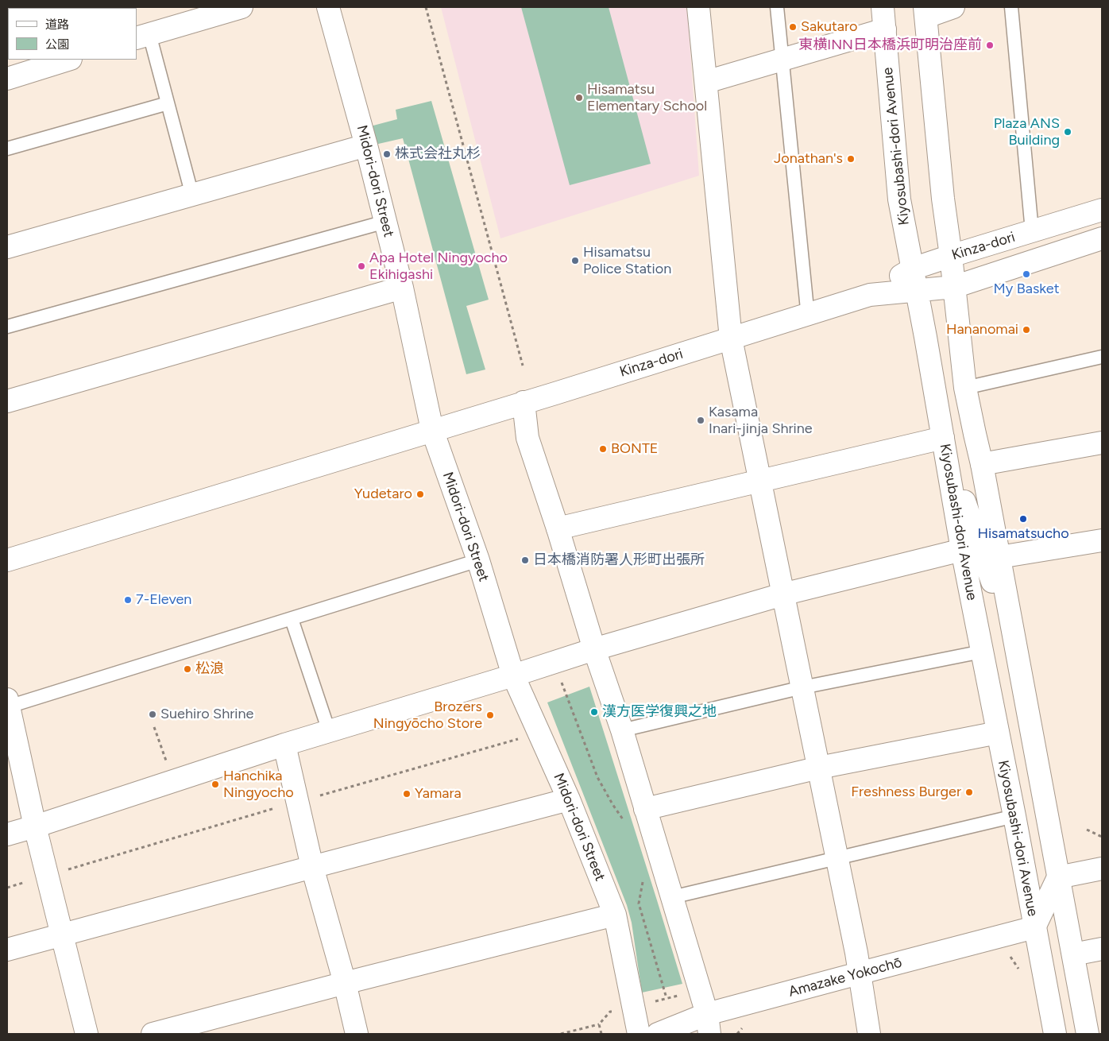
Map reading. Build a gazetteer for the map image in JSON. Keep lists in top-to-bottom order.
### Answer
{
  "streets": {
    "street": [
      "Kiyosubashi-dori Avenue",
      "Midori-dori Street",
      "Kinza-dori",
      "Amazake Yokochō"
    ]
  },
  "crossings": [
    ["Kiyosubashi-dori Avenue", "Kinza-dori"],
    ["Kiyosubashi-dori Avenue", "Amazake Yokochō"],
    ["Midori-dori Street", "Kinza-dori"]
  ],
  "places": [
    "Sakutaro",
    "東横INN日本橋浜町明治座前",
    "Hisamatsu Elementary School",
    "Plaza ANS Building",
    "株式会社丸杉",
    "Jonathan's",
    "Hisamatsu Police Station",
    "Apa Hotel Ningyocho Ekihigashi",
    "My Basket",
    "Hananomai",
    "Kasama Inari-jinja Shrine",
    "BONTE",
    "Yudetaro",
    "Hisamatsucho",
    "日本橋消防署人形町出張所",
    "7-Eleven",
    "松浪",
    "漢方医学復興之地",
    "Suehiro Shrine",
    "Brozers Ningyōcho Store",
    "Hanchika Ningyocho",
    "Freshness Burger",
    "Yamara"
  ],
  "legend": ["道路", "公園"]
}
